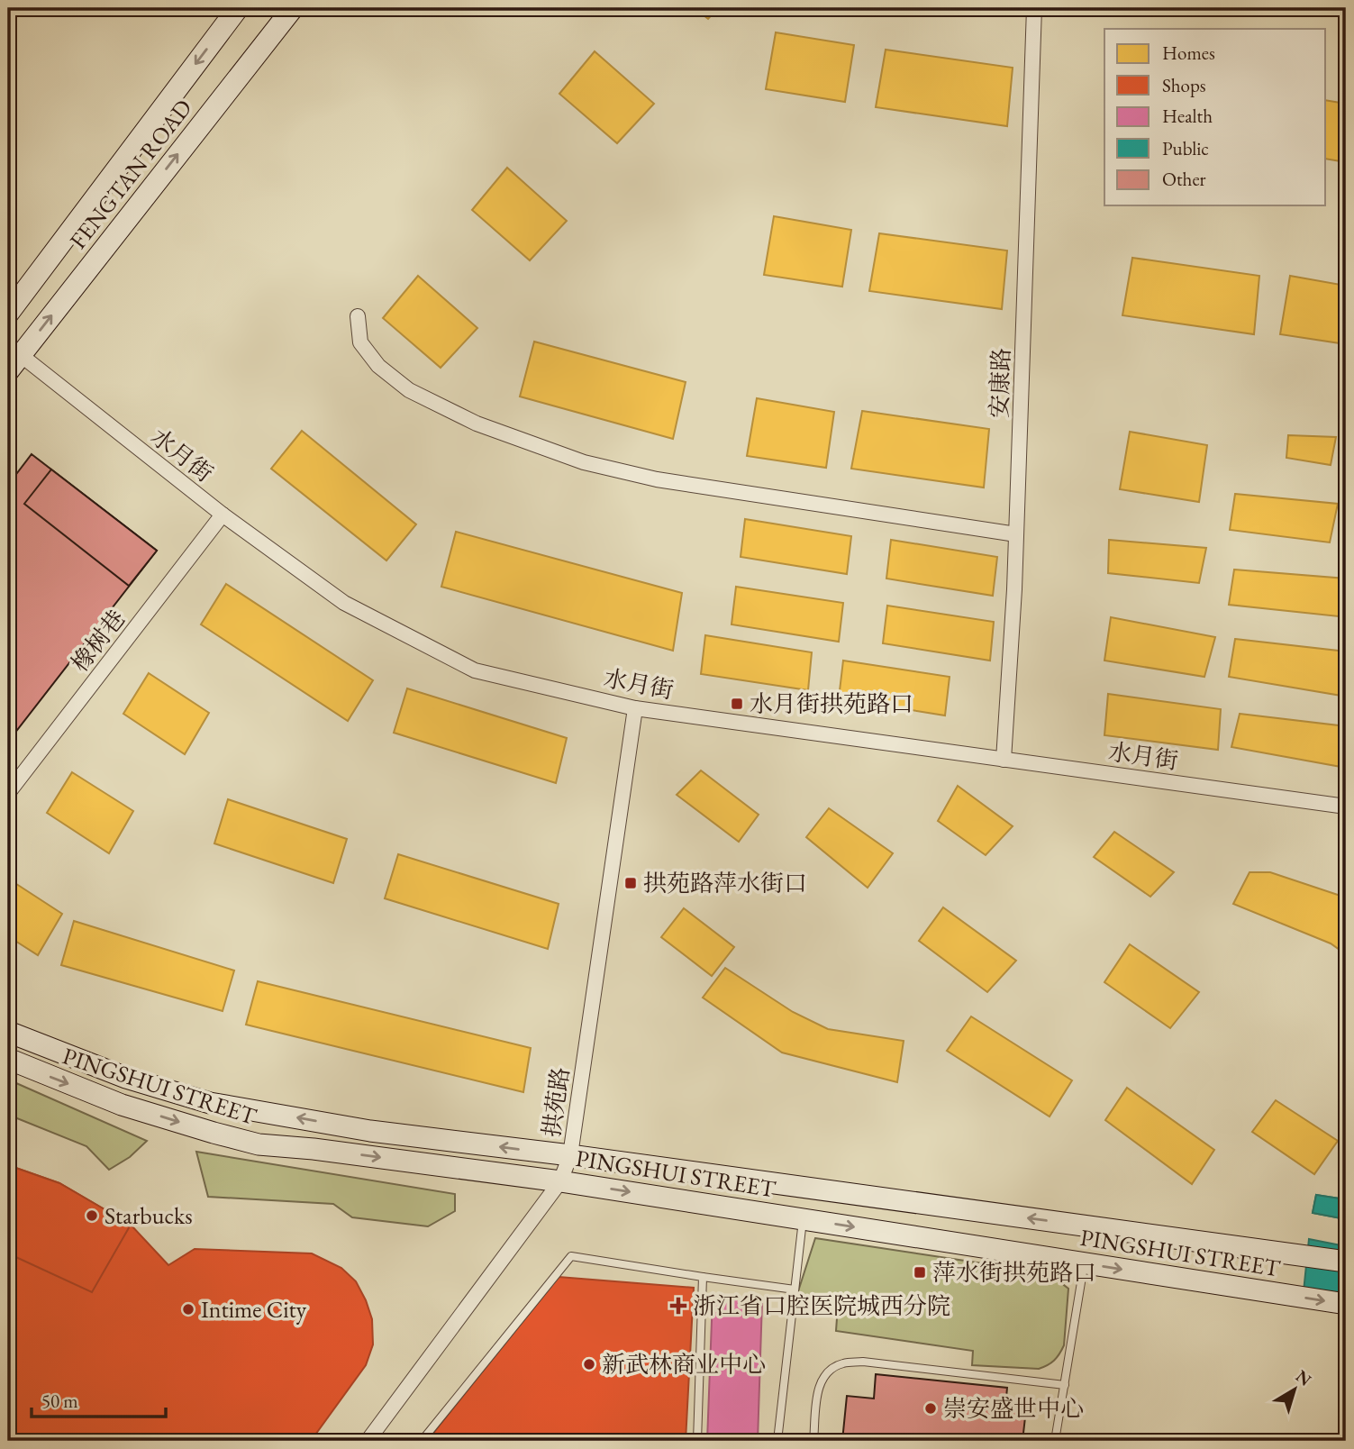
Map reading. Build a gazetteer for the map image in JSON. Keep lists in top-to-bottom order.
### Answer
{
  "streets": {
    "main road": ["FENGTAN ROAD", "PINGSHUI STREET"],
    "street": [
      "安康路",
      "水月街",
      "橡树巷",
      "拱苑路"
    ]
  },
  "crossings": [
    ["FENGTAN ROAD", "水月街"],
    ["安康路", "水月街"],
    ["水月街", "橡树巷"],
    ["水月街", "拱苑路"],
    ["PINGSHUI STREET", "拱苑路"]
  ],
  "places": {
    "transit": ["水月街拱苑路口", "拱苑路萍水街口", "萍水街拱苑路口"],
    "other": [
      "Starbucks",
      "Intime City",
      "新武林商业中心",
      "崇安盛世中心"
    ],
    "health": ["浙江省口腔医院城西分院"]
  },
  "legend": [
    "Homes",
    "Shops",
    "Health",
    "Public",
    "Other"
  ],
  "scale_bar": "50 m",
  "north": "top right"
}
